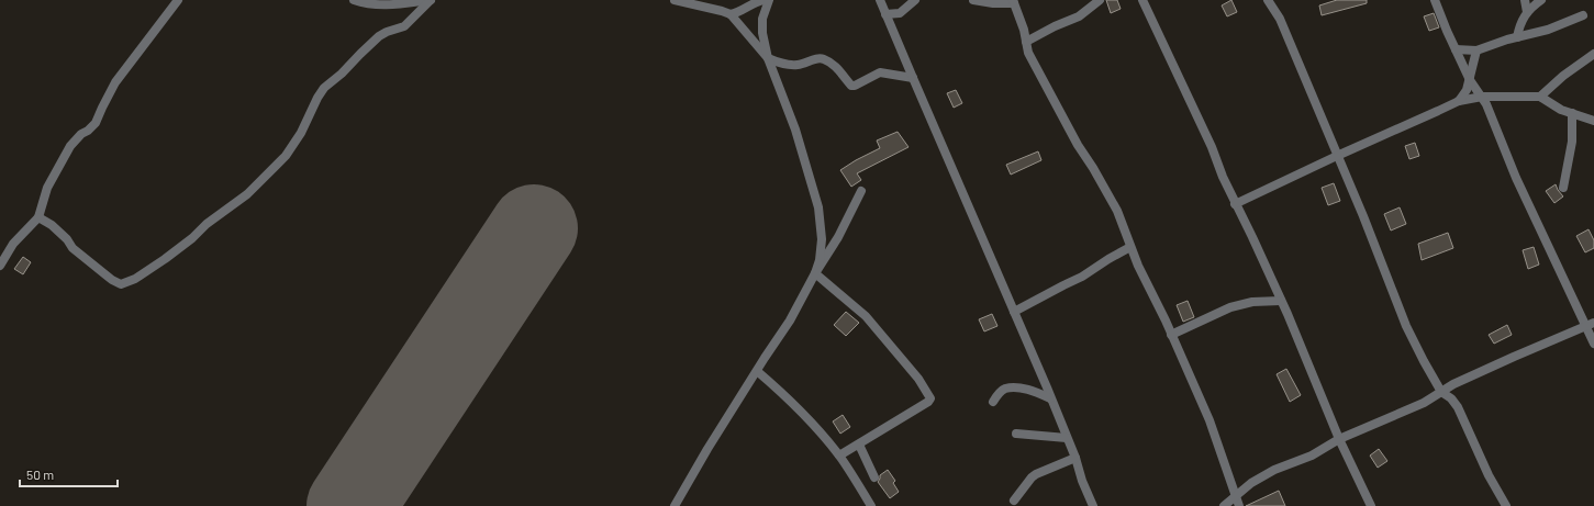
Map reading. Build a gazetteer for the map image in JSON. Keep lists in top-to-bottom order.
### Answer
{
  "scale_bar": "50 m"
}
